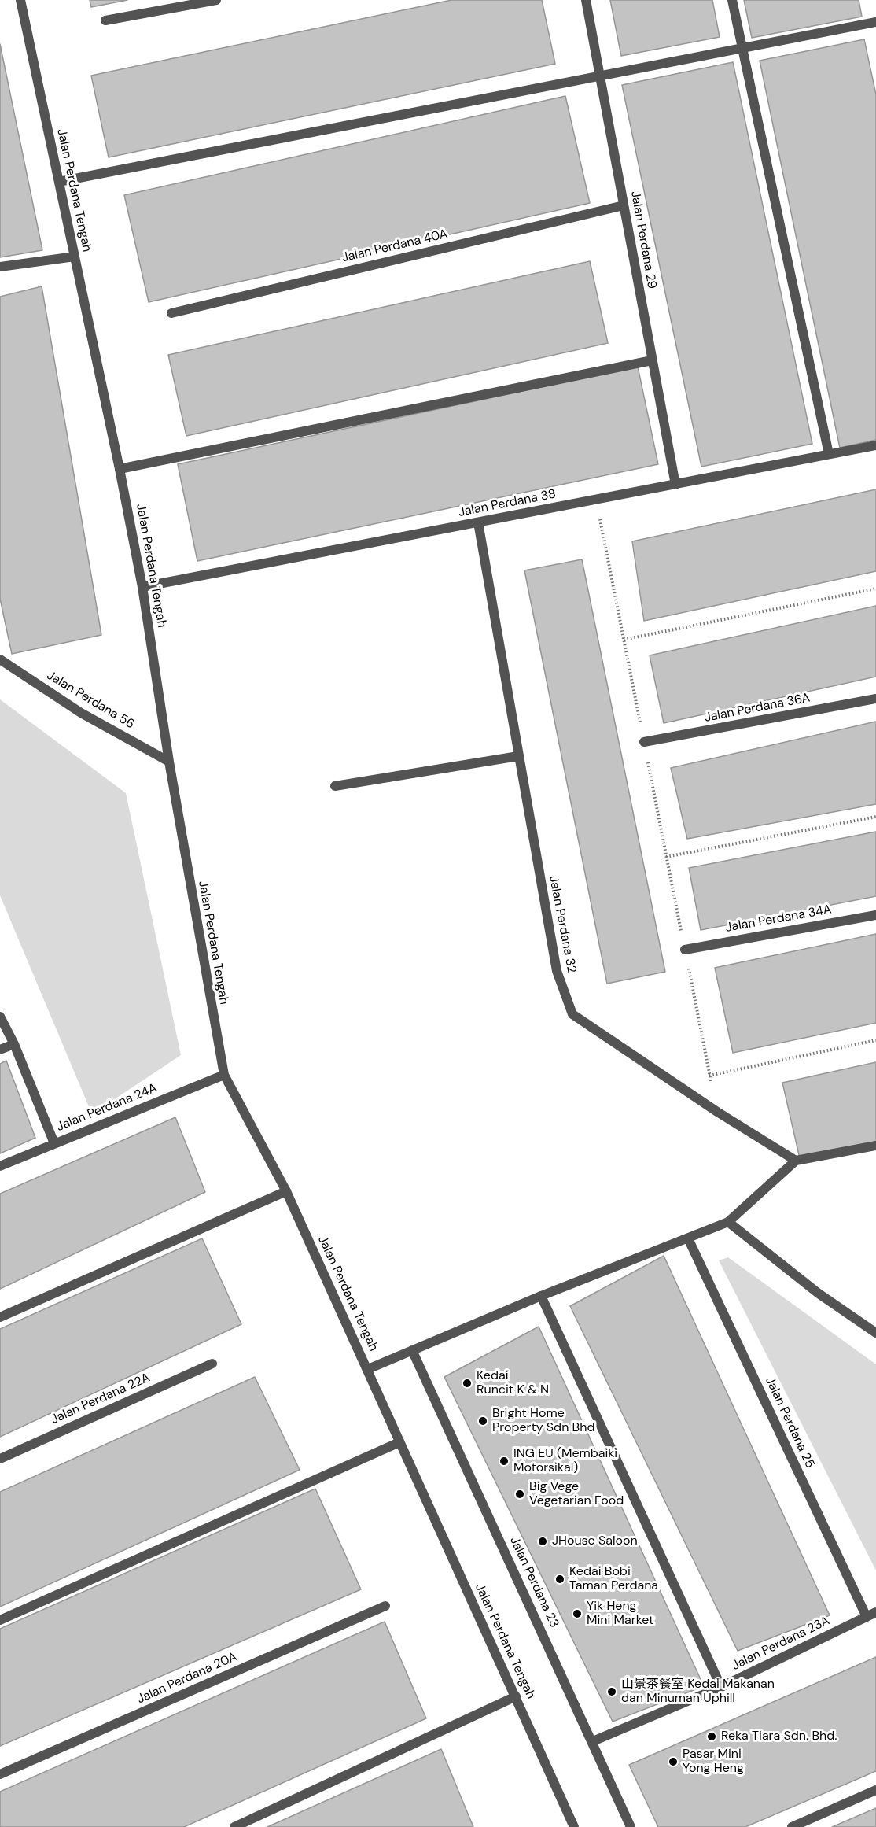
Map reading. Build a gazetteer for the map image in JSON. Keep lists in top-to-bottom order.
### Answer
{
  "streets": {
    "street": [
      "Jalan Perdana Tengah",
      "Jalan Perdana 29",
      "Jalan Perdana 40A",
      "Jalan Perdana 38",
      "Jalan Perdana 56",
      "Jalan Perdana 36A",
      "Jalan Perdana 34A",
      "Jalan Perdana 32",
      "Jalan Perdana 24A",
      "Jalan Perdana 22A",
      "Jalan Perdana 25",
      "Jalan Perdana 23",
      "Jalan Perdana 23A",
      "Jalan Perdana 20A"
    ]
  },
  "crossings": [
    ["Jalan Perdana Tengah", "Jalan Perdana 38"],
    ["Jalan Perdana Tengah", "Jalan Perdana 56"],
    ["Jalan Perdana Tengah", "Jalan Perdana 24A"],
    ["Jalan Perdana 29", "Jalan Perdana 40A"],
    ["Jalan Perdana 29", "Jalan Perdana 38"],
    ["Jalan Perdana 38", "Jalan Perdana 32"],
    ["Jalan Perdana 25", "Jalan Perdana 23A"],
    ["Jalan Perdana 23", "Jalan Perdana 23A"]
  ],
  "places": [
    "Kedai Runcit K & N",
    "Bright Home Property Sdn Bhd",
    "ING EU (Membaiki Motorsikal)",
    "Big Vege Vegetarian Food",
    "JHouse Saloon",
    "Kedai Bobi Taman Perdana",
    "Yik Heng Mini Market",
    "山景茶餐室 Kedai Makanan dan Minuman Uphill",
    "Reka Tiara Sdn. Bhd.",
    "Pasar Mini Yong Heng"
  ]
}
